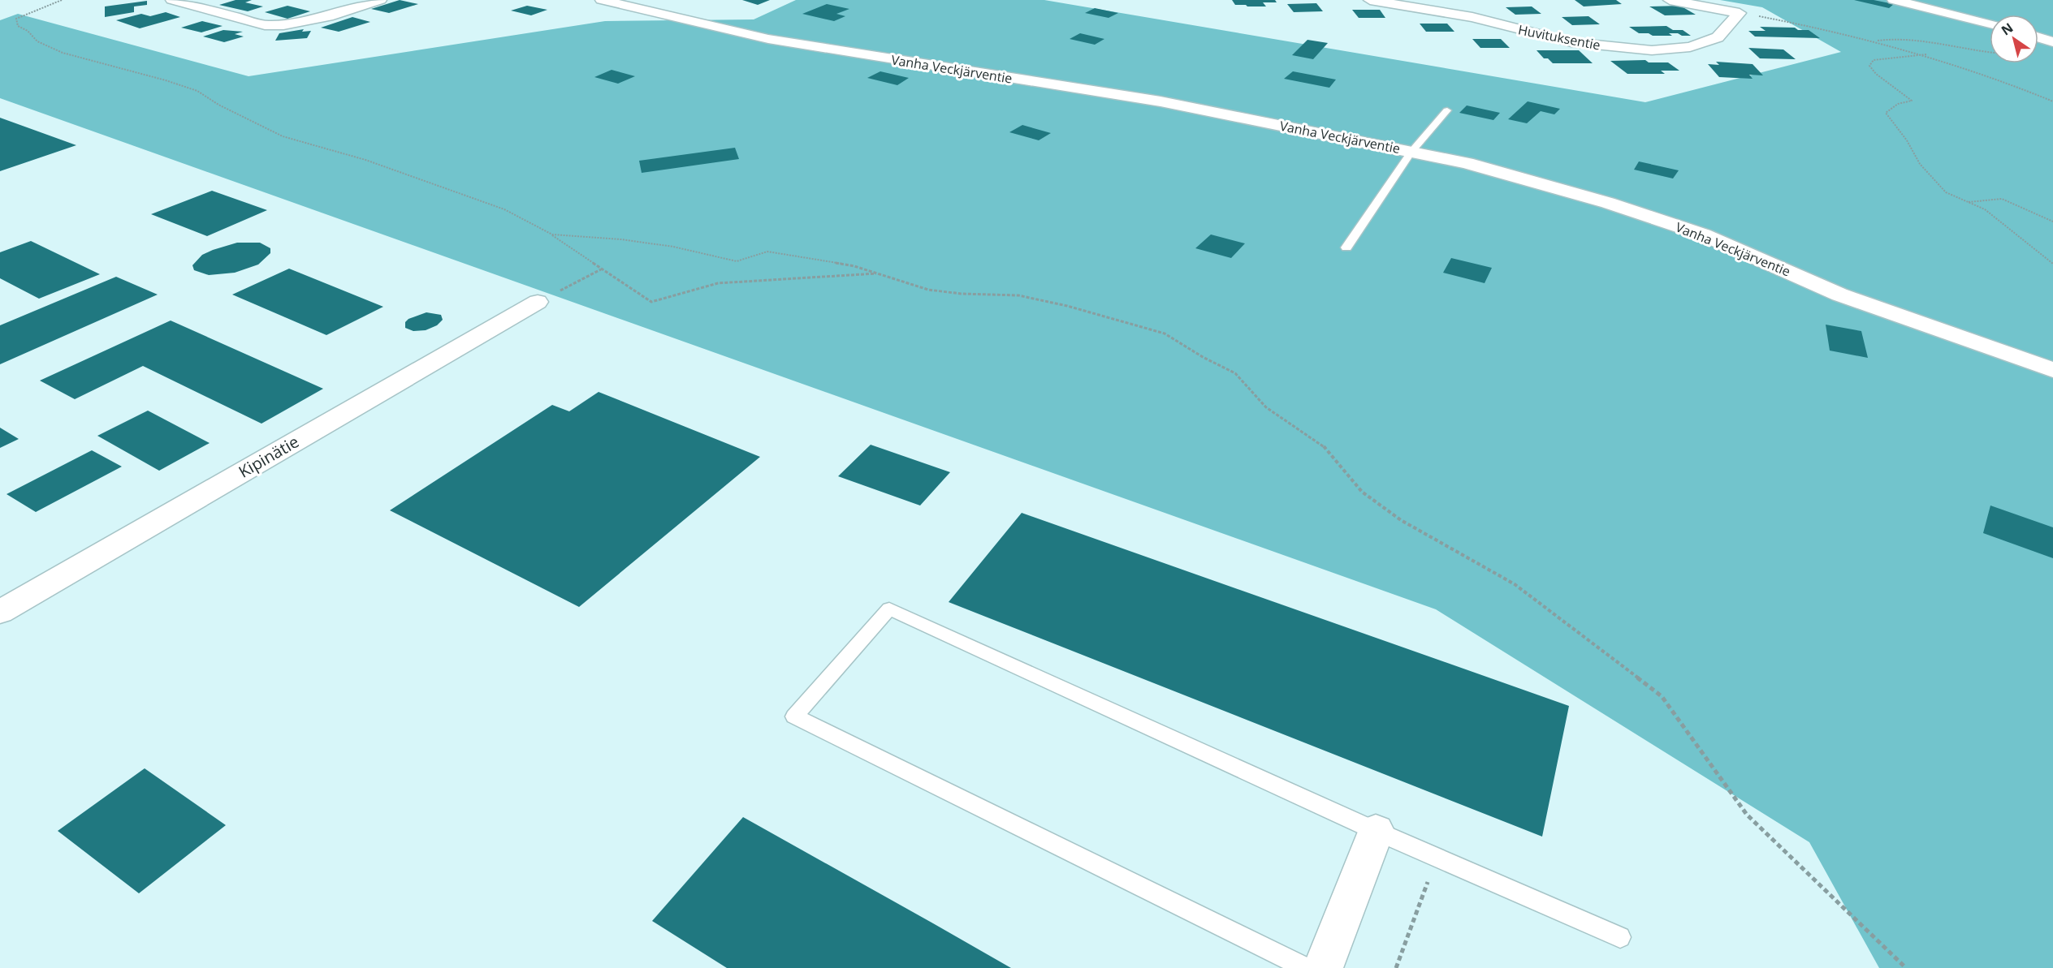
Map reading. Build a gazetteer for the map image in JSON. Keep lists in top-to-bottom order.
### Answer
{
  "streets": {
    "street": ["Huvituksentie", "Vanha Veckjärventie", "Kipinätie"]
  },
  "north": "top left"
}
